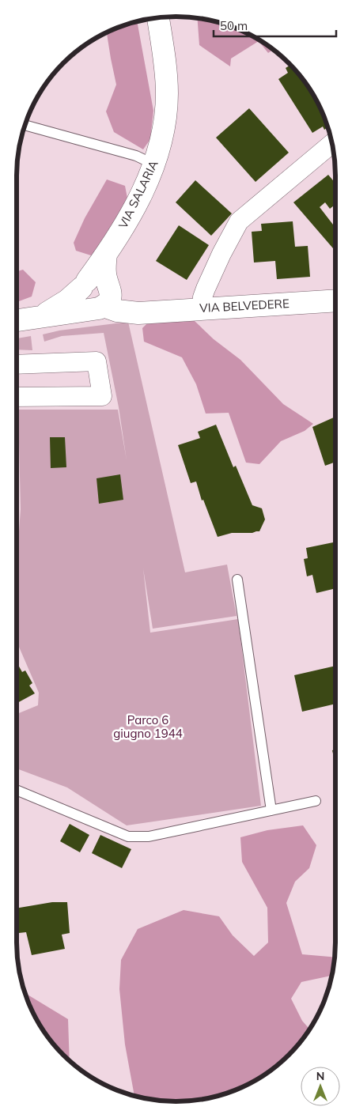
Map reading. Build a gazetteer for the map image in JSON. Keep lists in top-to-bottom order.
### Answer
{
  "streets": {
    "main road": ["VIA SALARIA", "VIA BELVEDERE"]
  },
  "crossings": [
    ["VIA SALARIA", "VIA BELVEDERE"]
  ],
  "parks": ["Parco 6 giugno 1944"],
  "scale_bar": "50 m",
  "north": "top"
}
